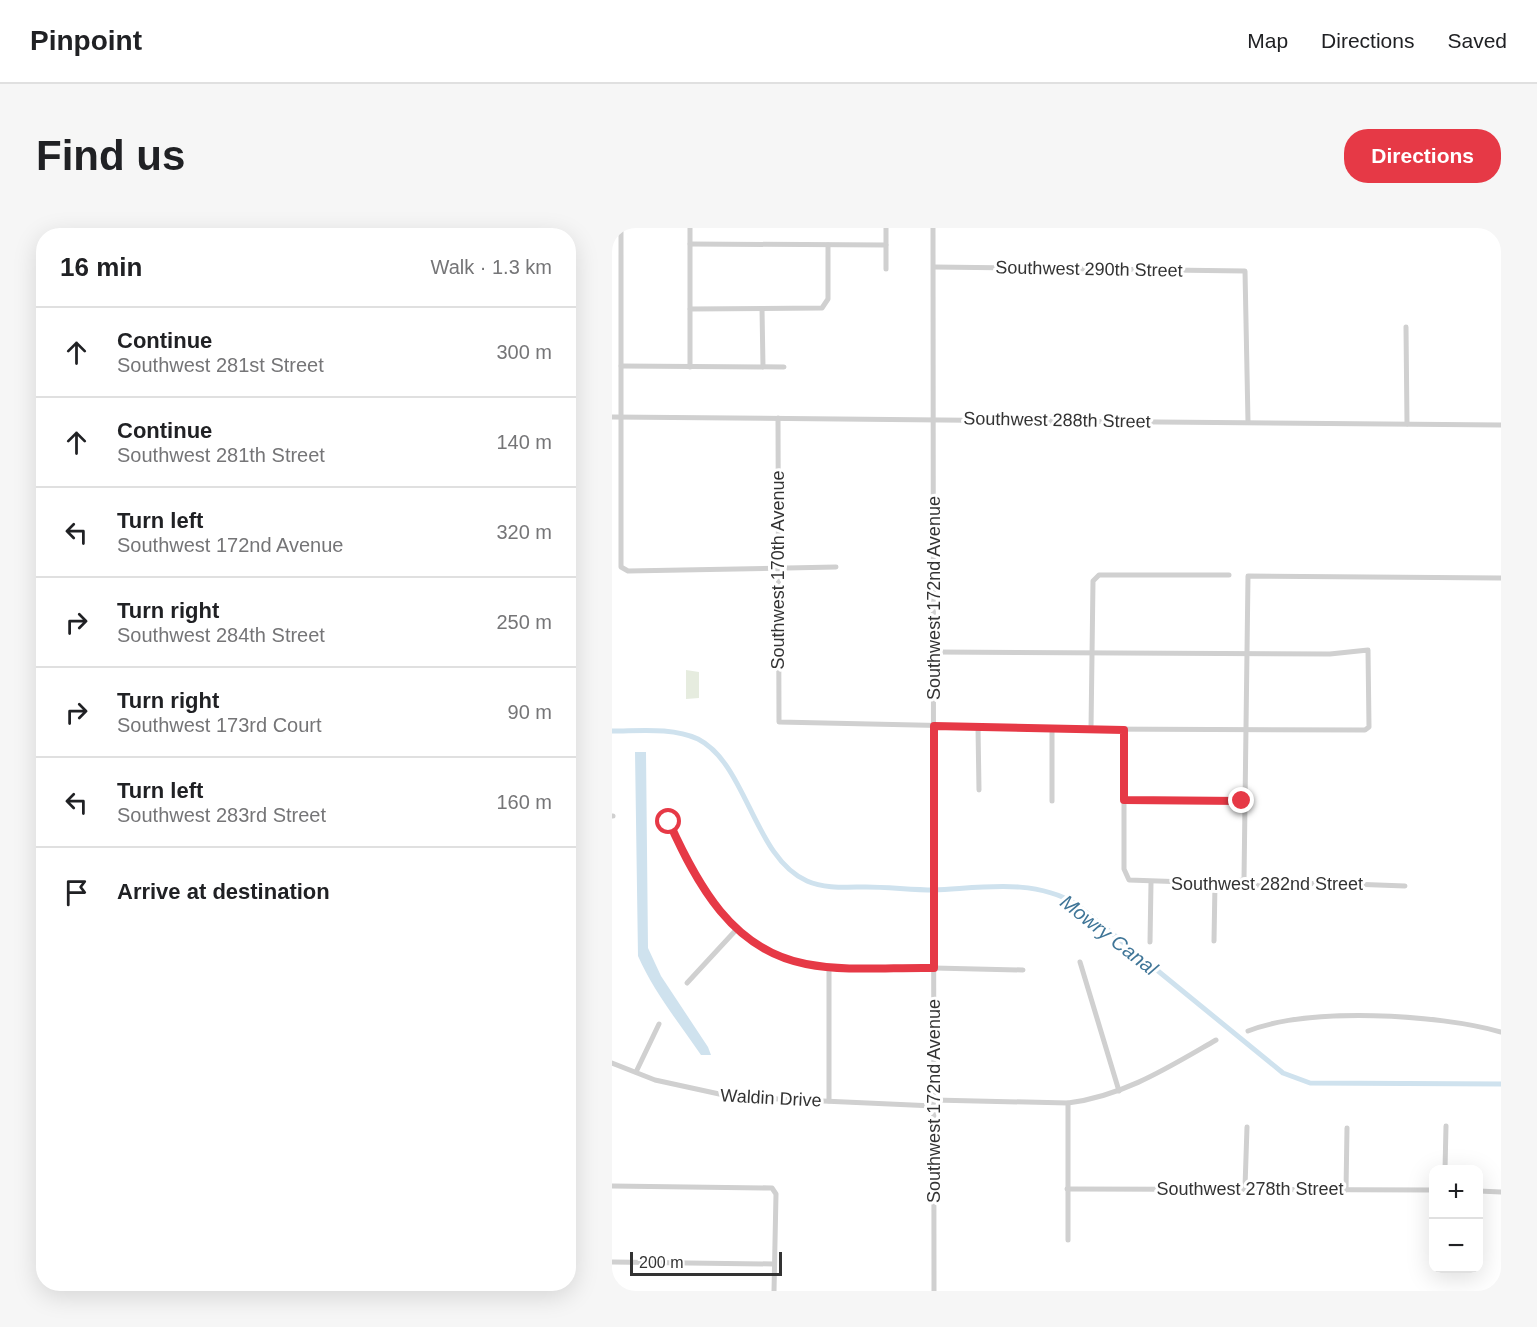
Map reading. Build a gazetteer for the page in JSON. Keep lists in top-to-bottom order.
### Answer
{
  "streets": {
    "street": [
      "Southwest 290th Street",
      "Southwest 288th Street",
      "Southwest 170th Avenue",
      "Southwest 172nd Avenue",
      "Southwest 282nd Street",
      "Waldin Drive",
      "Southwest 278th Street"
    ]
  },
  "crossings": [
    ["Southwest 290th Street", "Southwest 288th Street"],
    ["Southwest 290th Street", "Southwest 172nd Avenue"],
    ["Southwest 288th Street", "Southwest 170th Avenue"],
    ["Southwest 288th Street", "Southwest 172nd Avenue"],
    ["Southwest 170th Avenue", "Southwest 172nd Avenue"],
    ["Southwest 172nd Avenue", "Waldin Drive"]
  ],
  "water": ["Mowry Canal"],
  "scale_bar": "200 m",
  "page": {
    "header": "Pinpoint",
    "nav": ["Map", "Directions", "Saved"],
    "buttons": "Directions",
    "title": "Find us",
    "heading": ["16 min", "Walk · 1.3 km"],
    "list": [
      ["Continue", "Southwest 281st Street", "300 m"],
      ["Continue", "Southwest 281th Street", "140 m"],
      ["Turn left", "Southwest 172nd Avenue", "320 m"],
      ["Turn right", "Southwest 284th Street", "250 m"],
      ["Turn right", "Southwest 173rd Court", "90 m"],
      ["Turn left", "Southwest 283rd Street", "160 m"],
      "Arrive at destination"
    ],
    "map_buttons": ["+", "−"],
    "scale": "200 m"
  }
}
